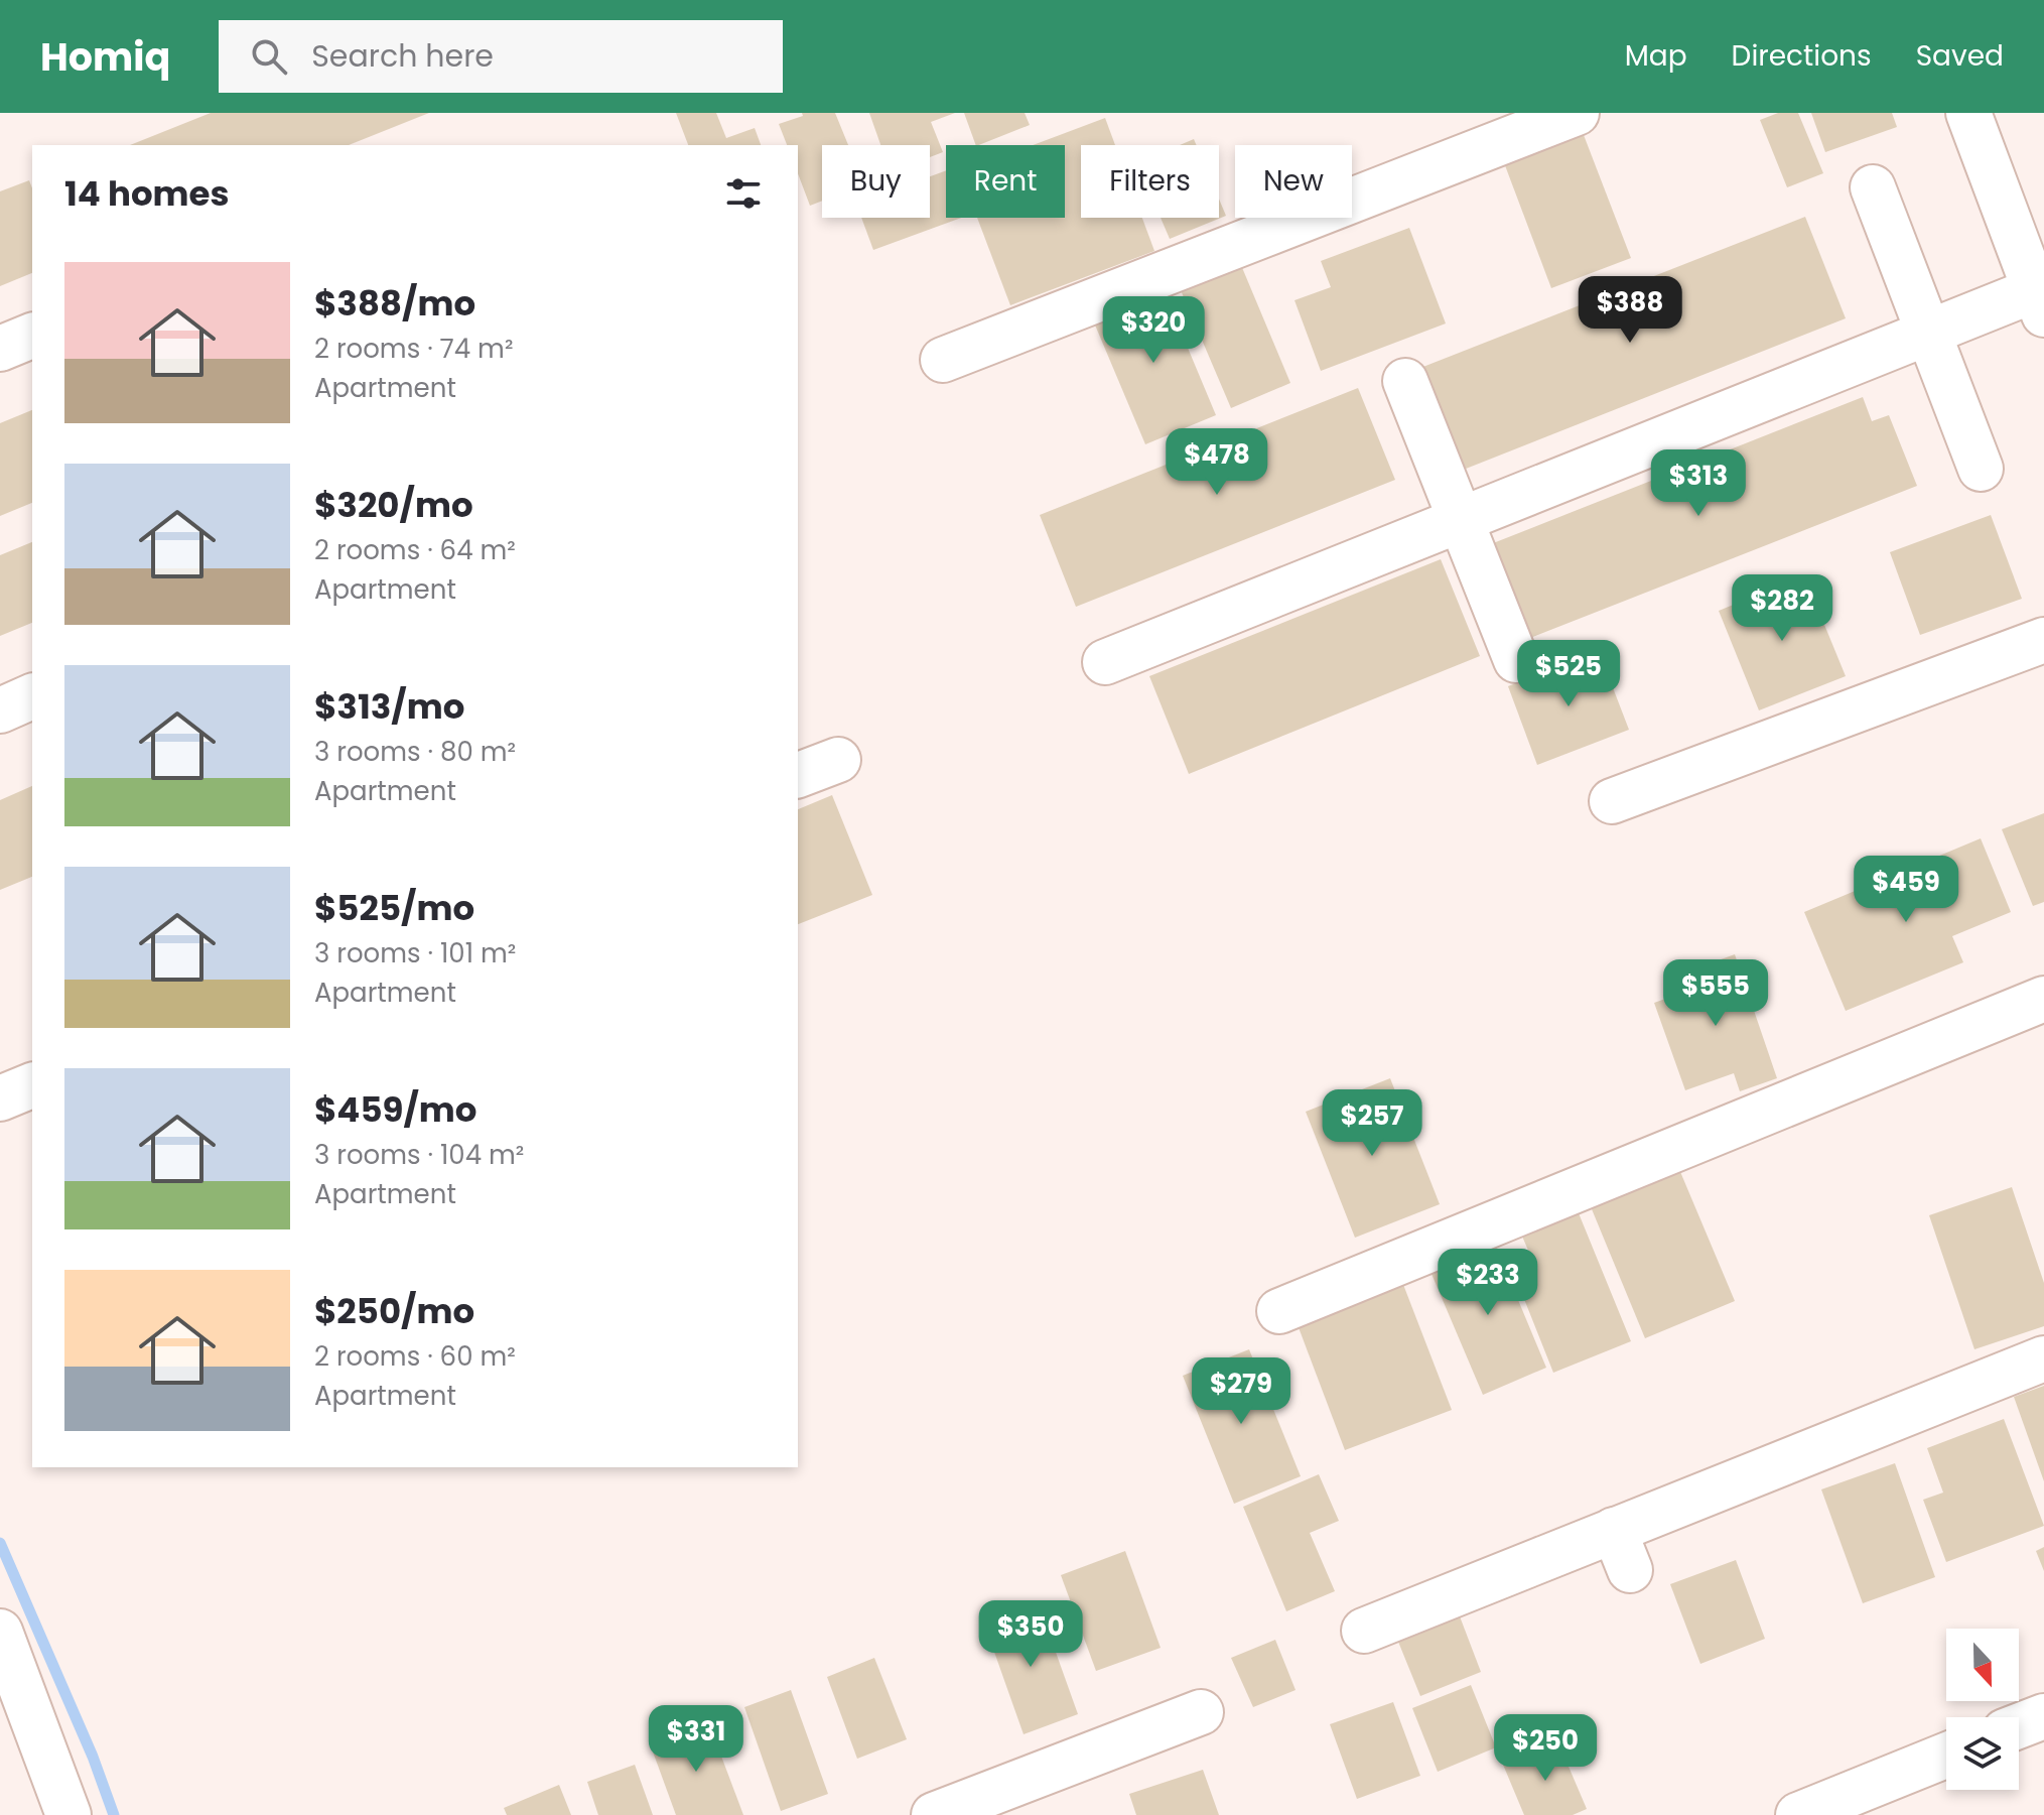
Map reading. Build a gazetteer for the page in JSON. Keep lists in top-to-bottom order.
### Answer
{
  "north": "bottom",
  "page": {
    "header": "Homiq",
    "search": "Search here",
    "nav": ["Map", "Directions", "Saved"],
    "chip": [
      "Buy",
      "Rent",
      "Filters",
      "New"
    ],
    "heading": "14 homes",
    "list": [
      {
        "name": "$388/mo",
        "note": "2 rooms · 74 m² · Apartment"
      },
      {
        "name": "$320/mo",
        "note": "2 rooms · 64 m² · Apartment"
      },
      {
        "name": "$313/mo",
        "note": "3 rooms · 80 m² · Apartment"
      },
      {
        "name": "$525/mo",
        "note": "3 rooms · 101 m² · Apartment"
      },
      {
        "name": "$459/mo",
        "note": "3 rooms · 104 m² · Apartment"
      },
      {
        "name": "$250/mo",
        "note": "2 rooms · 60 m² · Apartment"
      }
    ],
    "price": [
      "$388",
      "$320",
      "$478",
      "$313",
      "$282",
      "$525",
      "$459",
      "$555",
      "$257",
      "$233",
      "$279",
      "$350",
      "$331",
      "$250"
    ]
  }
}
